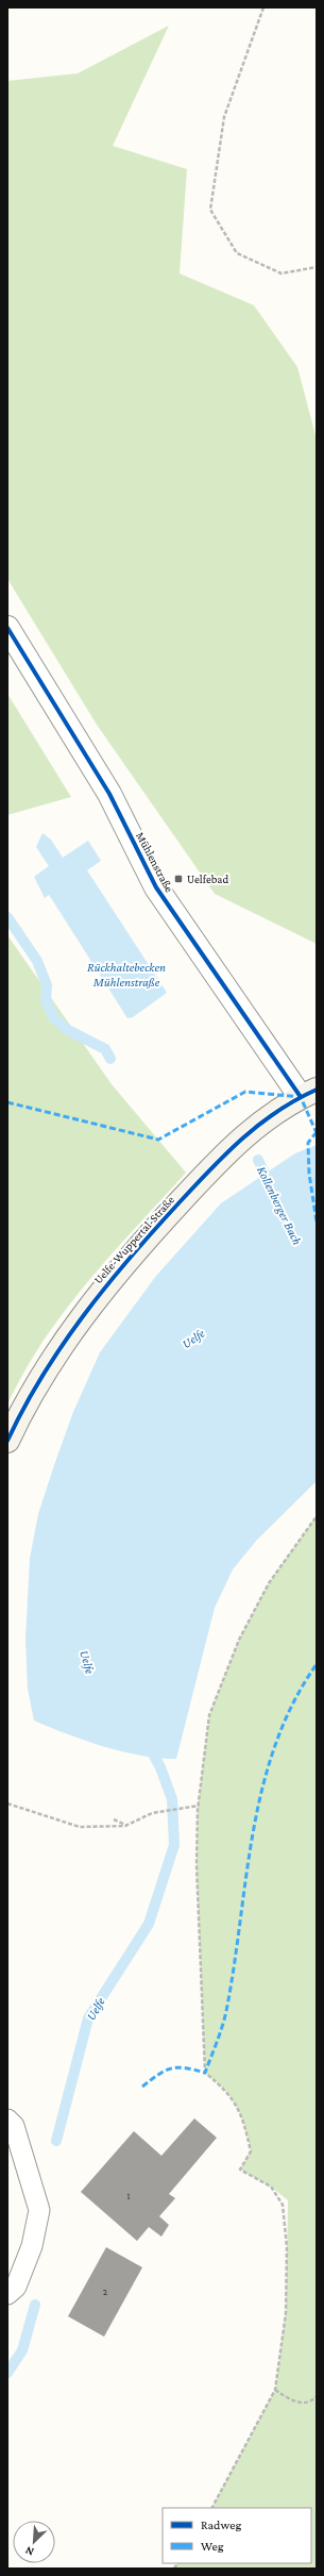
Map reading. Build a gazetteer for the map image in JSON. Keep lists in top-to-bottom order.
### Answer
{
  "streets": {
    "main road": ["Uelfe-Wuppertal-Straße"],
    "street": ["Mühlenstraße"]
  },
  "crossings": [
    ["Mühlenstraße", "Uelfe-Wuppertal-Straße"]
  ],
  "water": ["Rückhaltebecken Mühlenstraße", "Kollenberger Bach", "Uelfe"],
  "places": {
    "transit": ["Uelfebad"]
  },
  "house_numbers": ["1", "2"],
  "legend": ["Radweg", "Weg"],
  "north": "bottom left"
}
